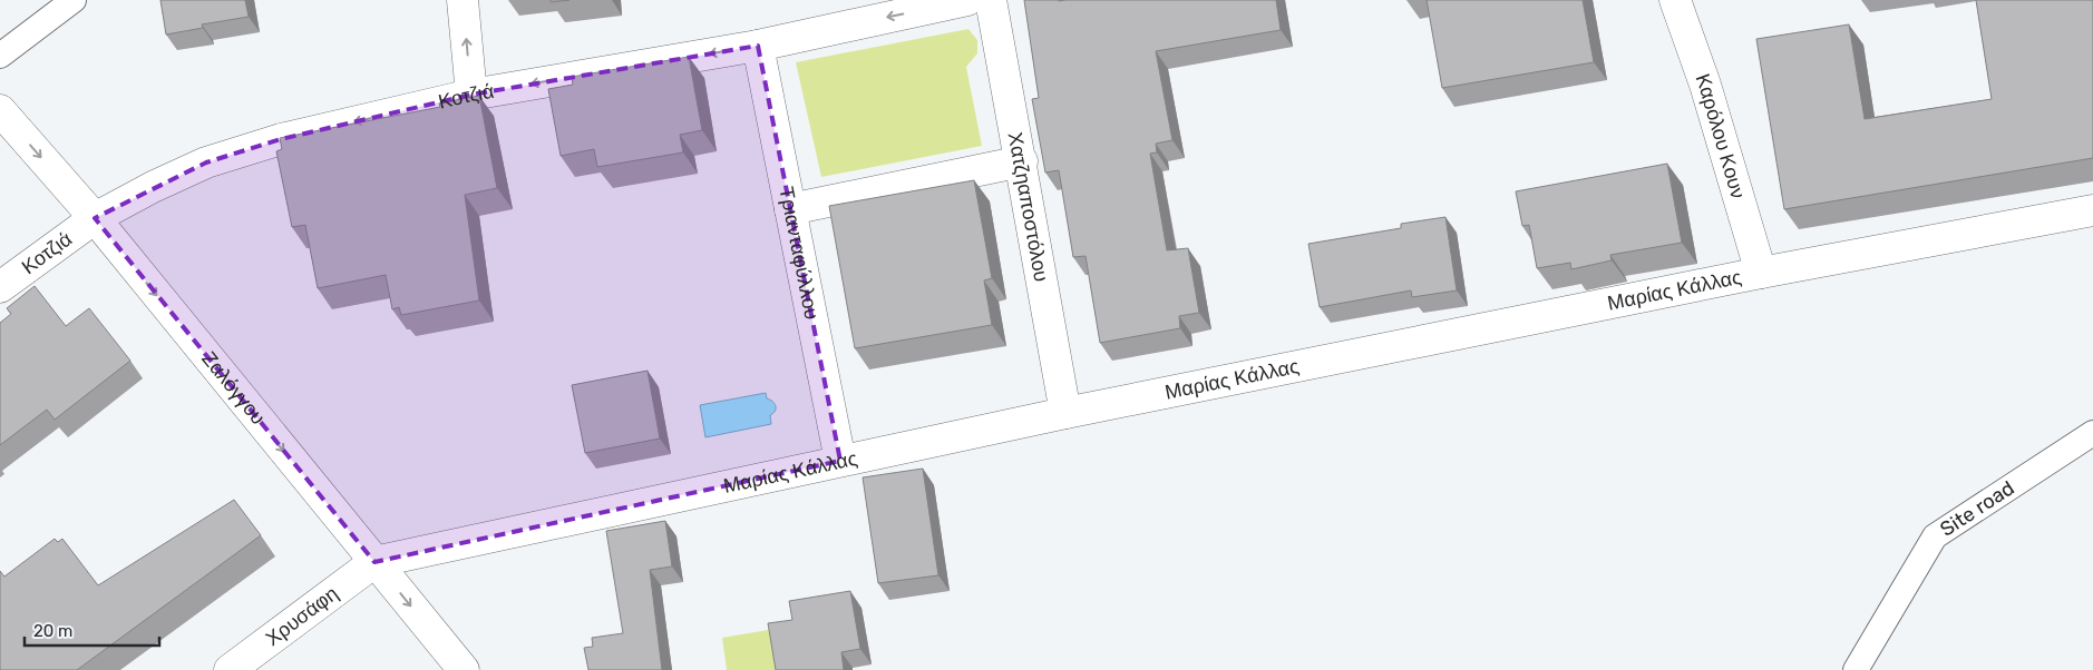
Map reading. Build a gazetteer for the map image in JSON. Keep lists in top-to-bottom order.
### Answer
{
  "streets": {
    "street": [
      "Κοτζιά",
      "Καρόλου Κουν",
      "Χατζηαποστόλου",
      "Τριανταφύλλου",
      "Μαρίας Κάλλας",
      "Ζαλόγγου",
      "Χρυσάφη"
    ],
    "lane": ["Site road"]
  },
  "crossings": [
    ["Κοτζιά", "Τριανταφύλλου"],
    ["Κοτζιά", "Ζαλόγγου"],
    ["Καρόλου Κουν", "Μαρίας Κάλλας"],
    ["Χατζηαποστόλου", "Μαρίας Κάλλας"],
    ["Τριανταφύλλου", "Μαρίας Κάλλας"],
    ["Μαρίας Κάλλας", "Ζαλόγγου"],
    ["Μαρίας Κάλλας", "Χρυσάφη"],
    ["Ζαλόγγου", "Χρυσάφη"]
  ],
  "one_way": ["Κοτζιά", "Ζαλόγγου"],
  "scale_bar": "20 m"
}
